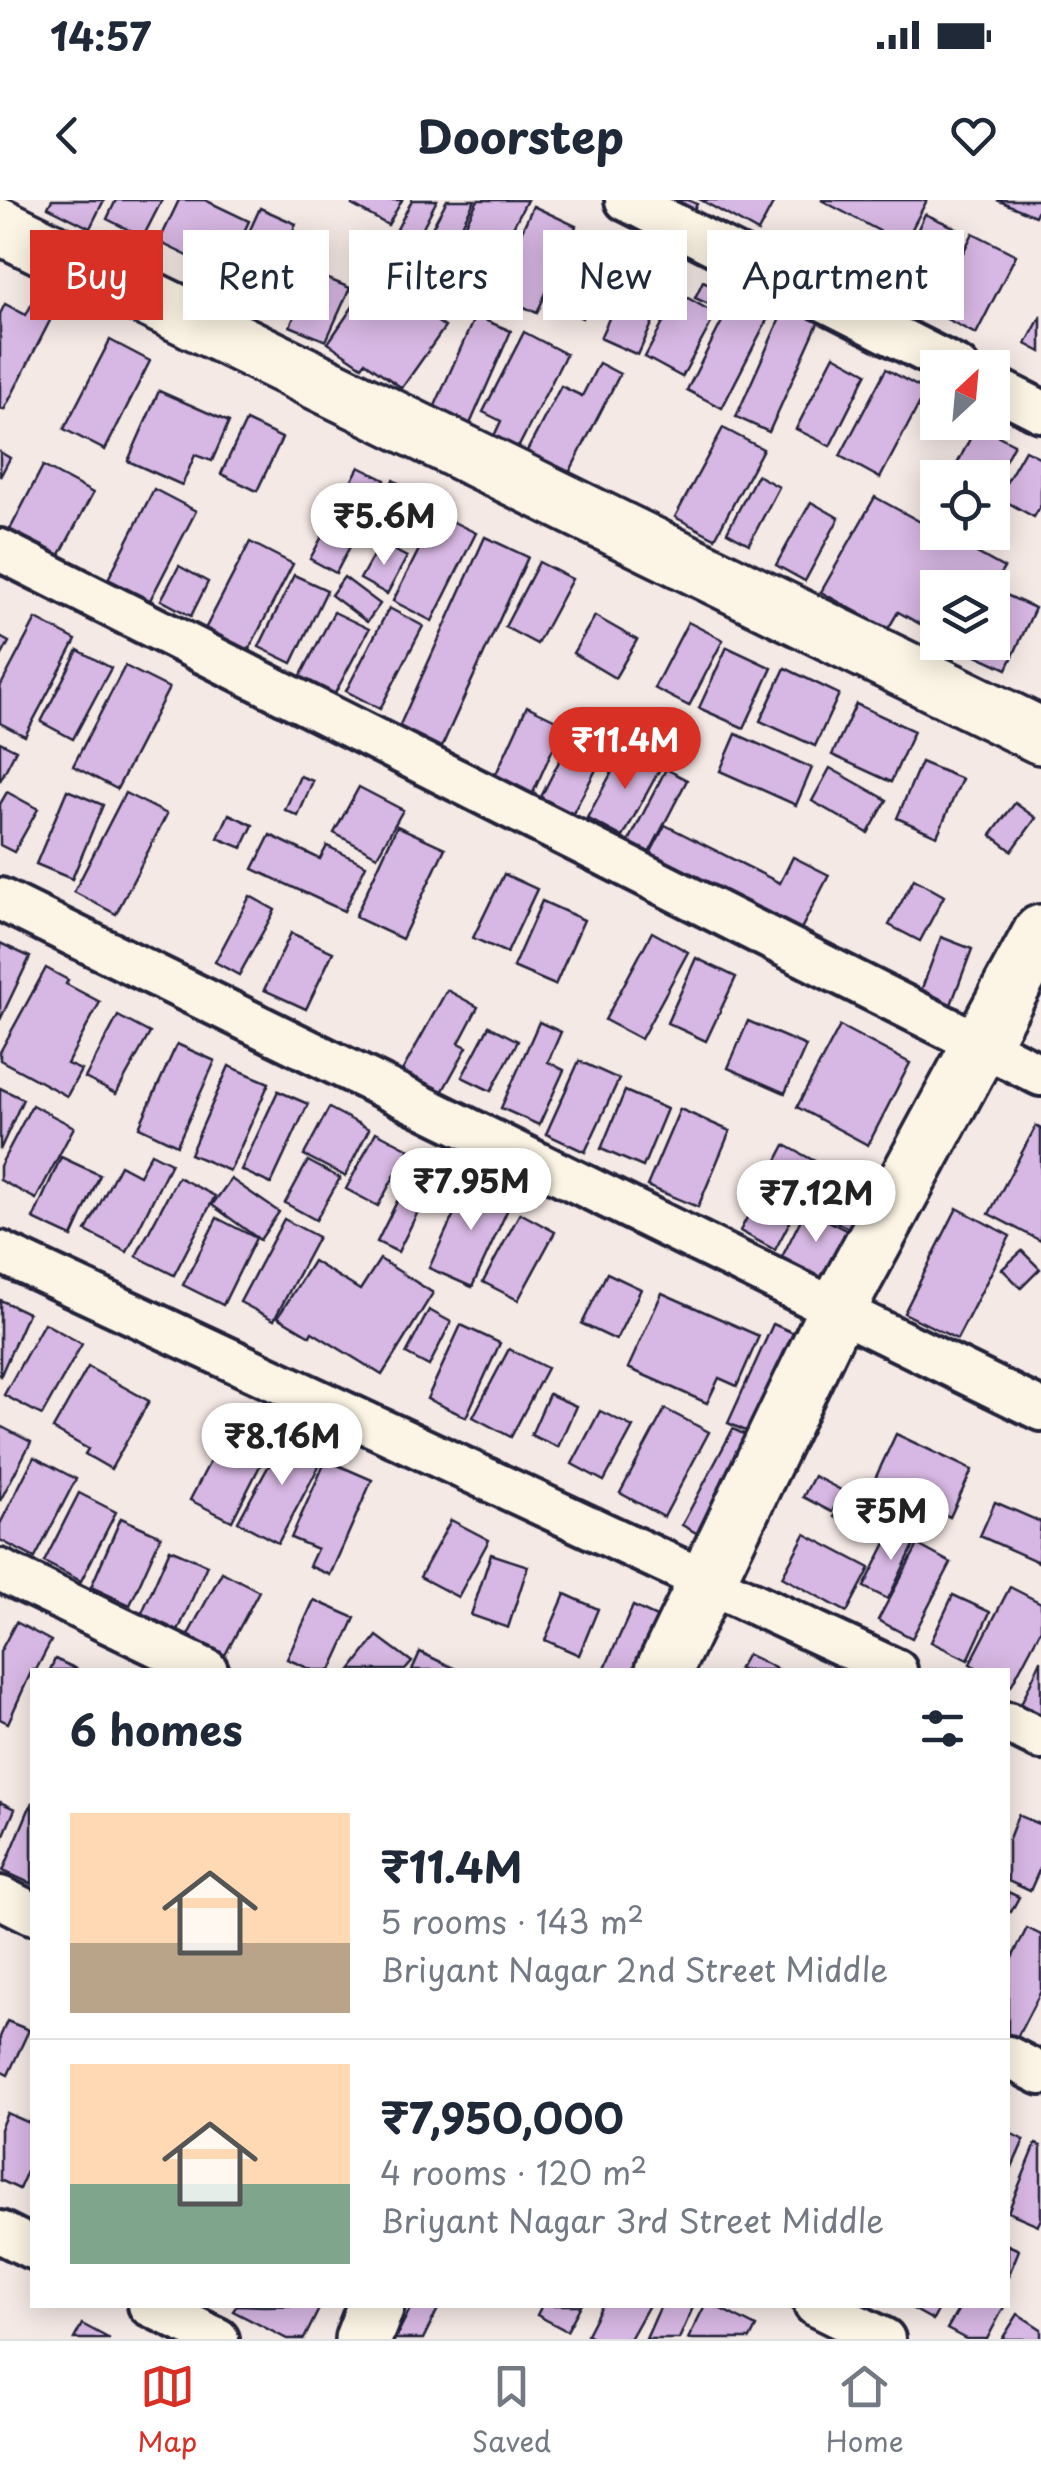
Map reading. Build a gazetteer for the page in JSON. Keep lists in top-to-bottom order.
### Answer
{
  "north": "top right",
  "page": {
    "status": "14:57",
    "header": "Doorstep",
    "chip": [
      "Buy",
      "Rent",
      "Filters",
      "New",
      "Apartment"
    ],
    "price": [
      "₹5.6M",
      "₹11.4M",
      "₹7.95M",
      "₹7.12M",
      "₹8.16M",
      "₹5M"
    ],
    "heading": "6 homes",
    "list": [
      {
        "name": "₹11.4M",
        "note": "5 rooms · 143 m² · Briyant Nagar 2nd Street Middle"
      },
      {
        "name": "₹7,950,000",
        "note": "4 rooms · 120 m² · Briyant Nagar 3rd Street Middle"
      }
    ],
    "tabs": ["Map", "Saved", "Home"]
  }
}
